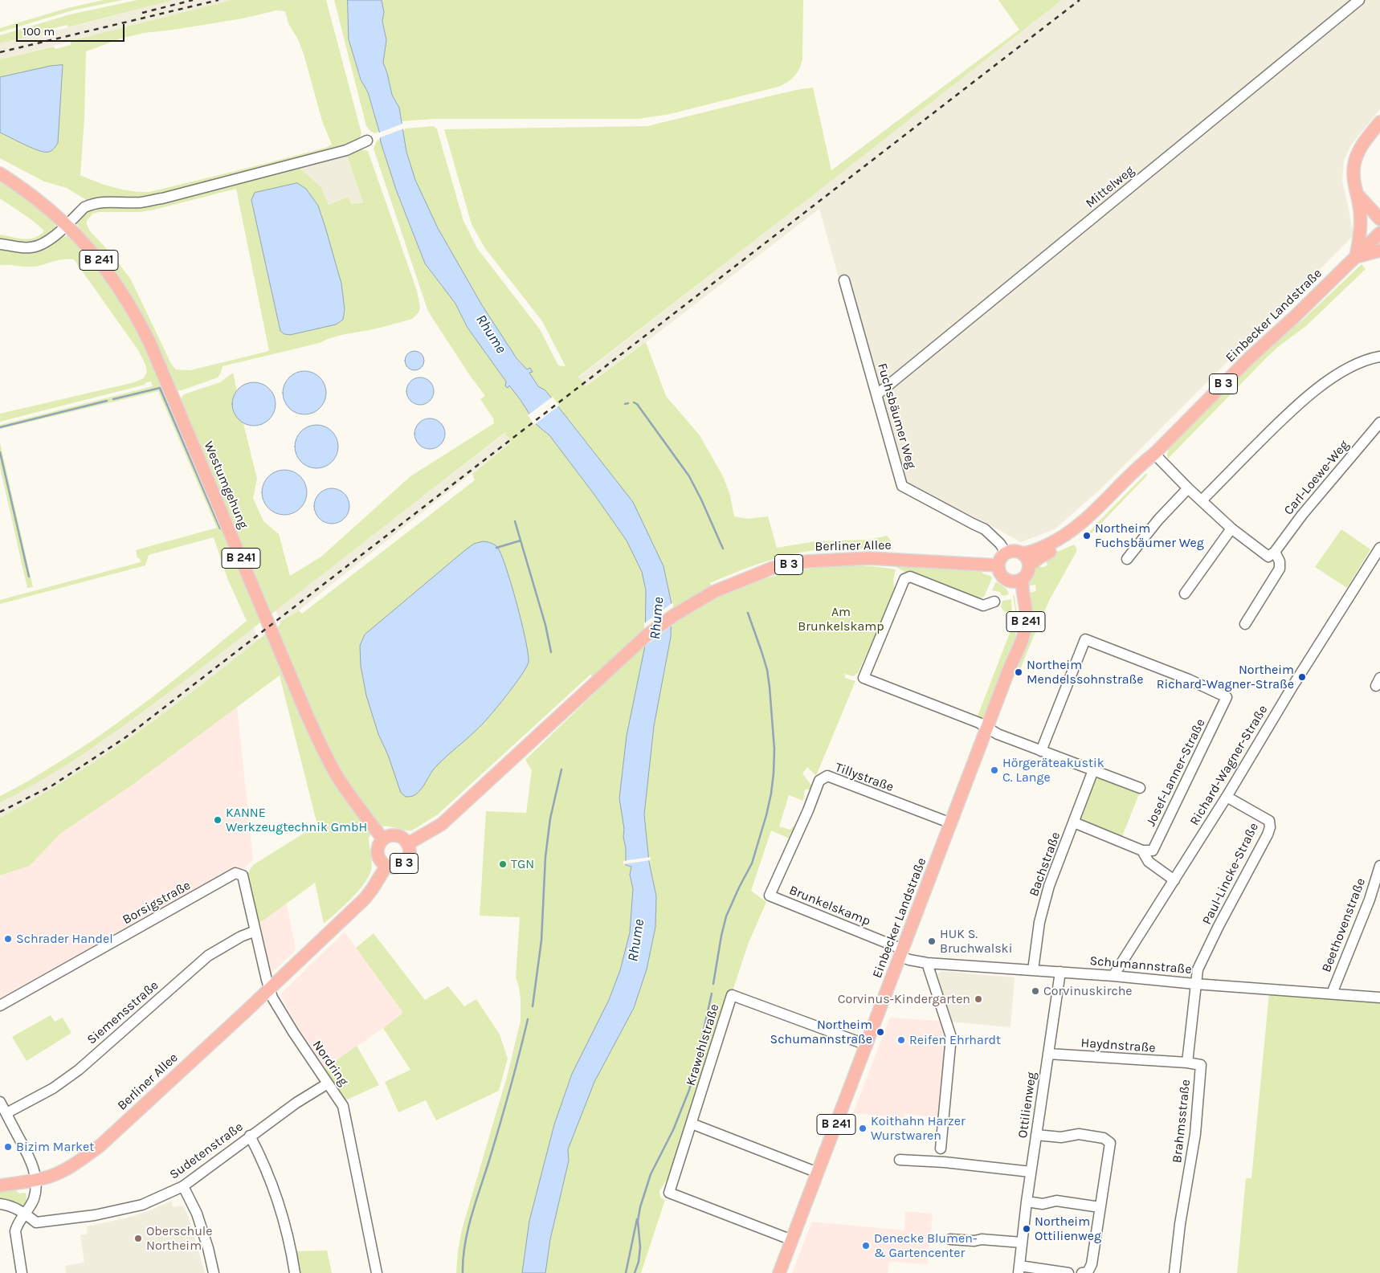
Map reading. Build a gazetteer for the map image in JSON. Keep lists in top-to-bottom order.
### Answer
{
  "streets": {
    "main road": [
      "B 241",
      "Einbecker Landstraße",
      "B 3",
      "Westumgehung",
      "Berliner Allee"
    ],
    "street": [
      "Mittelweg",
      "Fuchsbäumer Weg",
      "Carl-Loewe-Weg",
      "Richard-Wagner-Straße",
      "Josef-Lanner-Straße",
      "Tillystraße",
      "Bachstraße",
      "Paul-Lincke-Straße",
      "Borsigstraße",
      "Brunkelskamp",
      "Beethovenstraße",
      "Schumannstraße",
      "Siemensstraße",
      "Krawehlstraße",
      "Haydnstraße",
      "Nordring",
      "Ottilienweg",
      "Brahmsstraße",
      "Sudetenstraße"
    ]
  },
  "crossings": [
    ["Mittelweg", "Fuchsbäumer Weg"],
    ["Einbecker Landstraße", "Fuchsbäumer Weg"],
    ["Einbecker Landstraße", "Berliner Allee"],
    ["Einbecker Landstraße", "Tillystraße"],
    ["Einbecker Landstraße", "Brunkelskamp"],
    ["Einbecker Landstraße", "Schumannstraße"],
    ["Einbecker Landstraße", "Krawehlstraße"],
    ["B 3", "Westumgehung"],
    ["B 3", "Berliner Allee"],
    ["B 3", "Nordring"],
    ["Fuchsbäumer Weg", "Berliner Allee"],
    ["Westumgehung", "Berliner Allee"],
    ["Berliner Allee", "Nordring"],
    ["Richard-Wagner-Straße", "Paul-Lincke-Straße"],
    ["Richard-Wagner-Straße", "Schumannstraße"],
    ["Tillystraße", "Brunkelskamp"],
    ["Bachstraße", "Schumannstraße"],
    ["Paul-Lincke-Straße", "Schumannstraße"],
    ["Paul-Lincke-Straße", "Brahmsstraße"],
    ["Borsigstraße", "Nordring"],
    ["Brunkelskamp", "Schumannstraße"],
    ["Beethovenstraße", "Schumannstraße"],
    ["Schumannstraße", "Ottilienweg"],
    ["Schumannstraße", "Brahmsstraße"],
    ["Siemensstraße", "Nordring"],
    ["Haydnstraße", "Ottilienweg"],
    ["Haydnstraße", "Brahmsstraße"],
    ["Nordring", "Sudetenstraße"]
  ],
  "water": ["Rhume"],
  "parks": ["Am Brunkelskamp"],
  "places": [
    "Northeim Fuchsbäumer Weg",
    "Northeim Mendelssohnstraße",
    "Northeim Richard-Wagner-Straße",
    "Hörgeräteakustik C. Lange",
    "KANNE Werkzeugtechnik GmbH",
    "TGN",
    "Schrader Handel",
    "HUK S. Bruchwalski",
    "Corvinuskirche",
    "Corvinus-Kindergarten",
    "Northeim Schumannstraße",
    "Reifen Ehrhardt",
    "Koithahn Harzer Wurstwaren",
    "Bizim Market",
    "Northeim Ottilienweg",
    "Oberschule Northeim",
    "Denecke Blumen- & Gartencenter"
  ],
  "scale_bar": "100 m"
}
